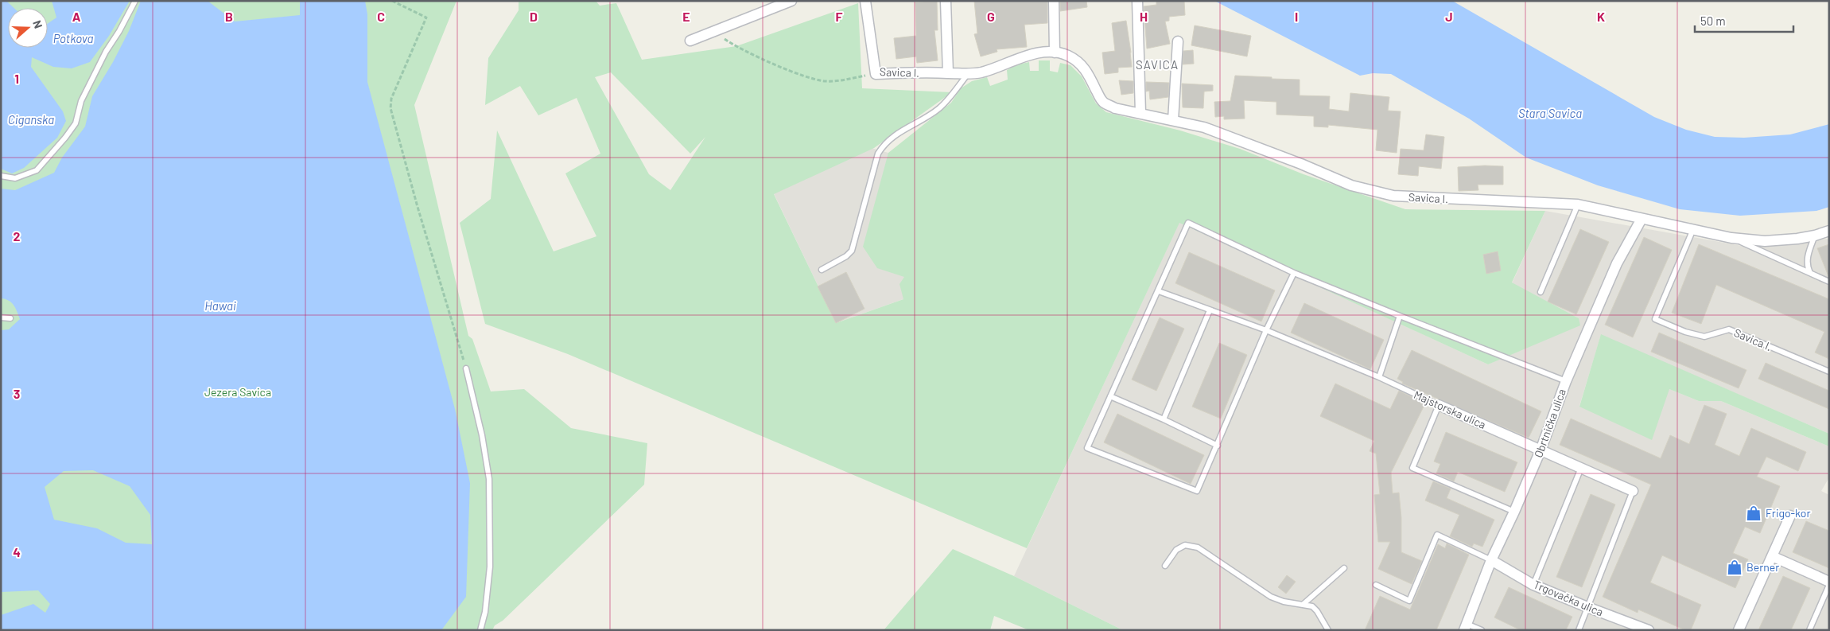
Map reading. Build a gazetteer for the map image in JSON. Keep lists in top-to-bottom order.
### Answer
{
  "streets": {
    "street": [
      "Savica I.",
      "Majstorska ulica",
      "Obrtnička ulica",
      "Trgovačka ulica"
    ]
  },
  "crossings": [
    ["Savica I.", "Obrtnička ulica"],
    ["Majstorska ulica", "Obrtnička ulica"],
    ["Obrtnička ulica", "Trgovačka ulica"]
  ],
  "districts": ["SAVICA"],
  "water": [
    "Potkova",
    "Stara Savica",
    "Ciganska",
    "Hawai"
  ],
  "parks": ["Jezera Savica"],
  "places": {
    "shop": ["Frigo-kor", "Berner"]
  },
  "scale_bar": "50 m",
  "north": "right",
  "grid": {
    "columns": [
      "A",
      "B",
      "C",
      "D",
      "E",
      "F",
      "G",
      "H",
      "I",
      "J",
      "K"
    ],
    "rows": [
      "1",
      "2",
      "3",
      "4"
    ]
  }
}
